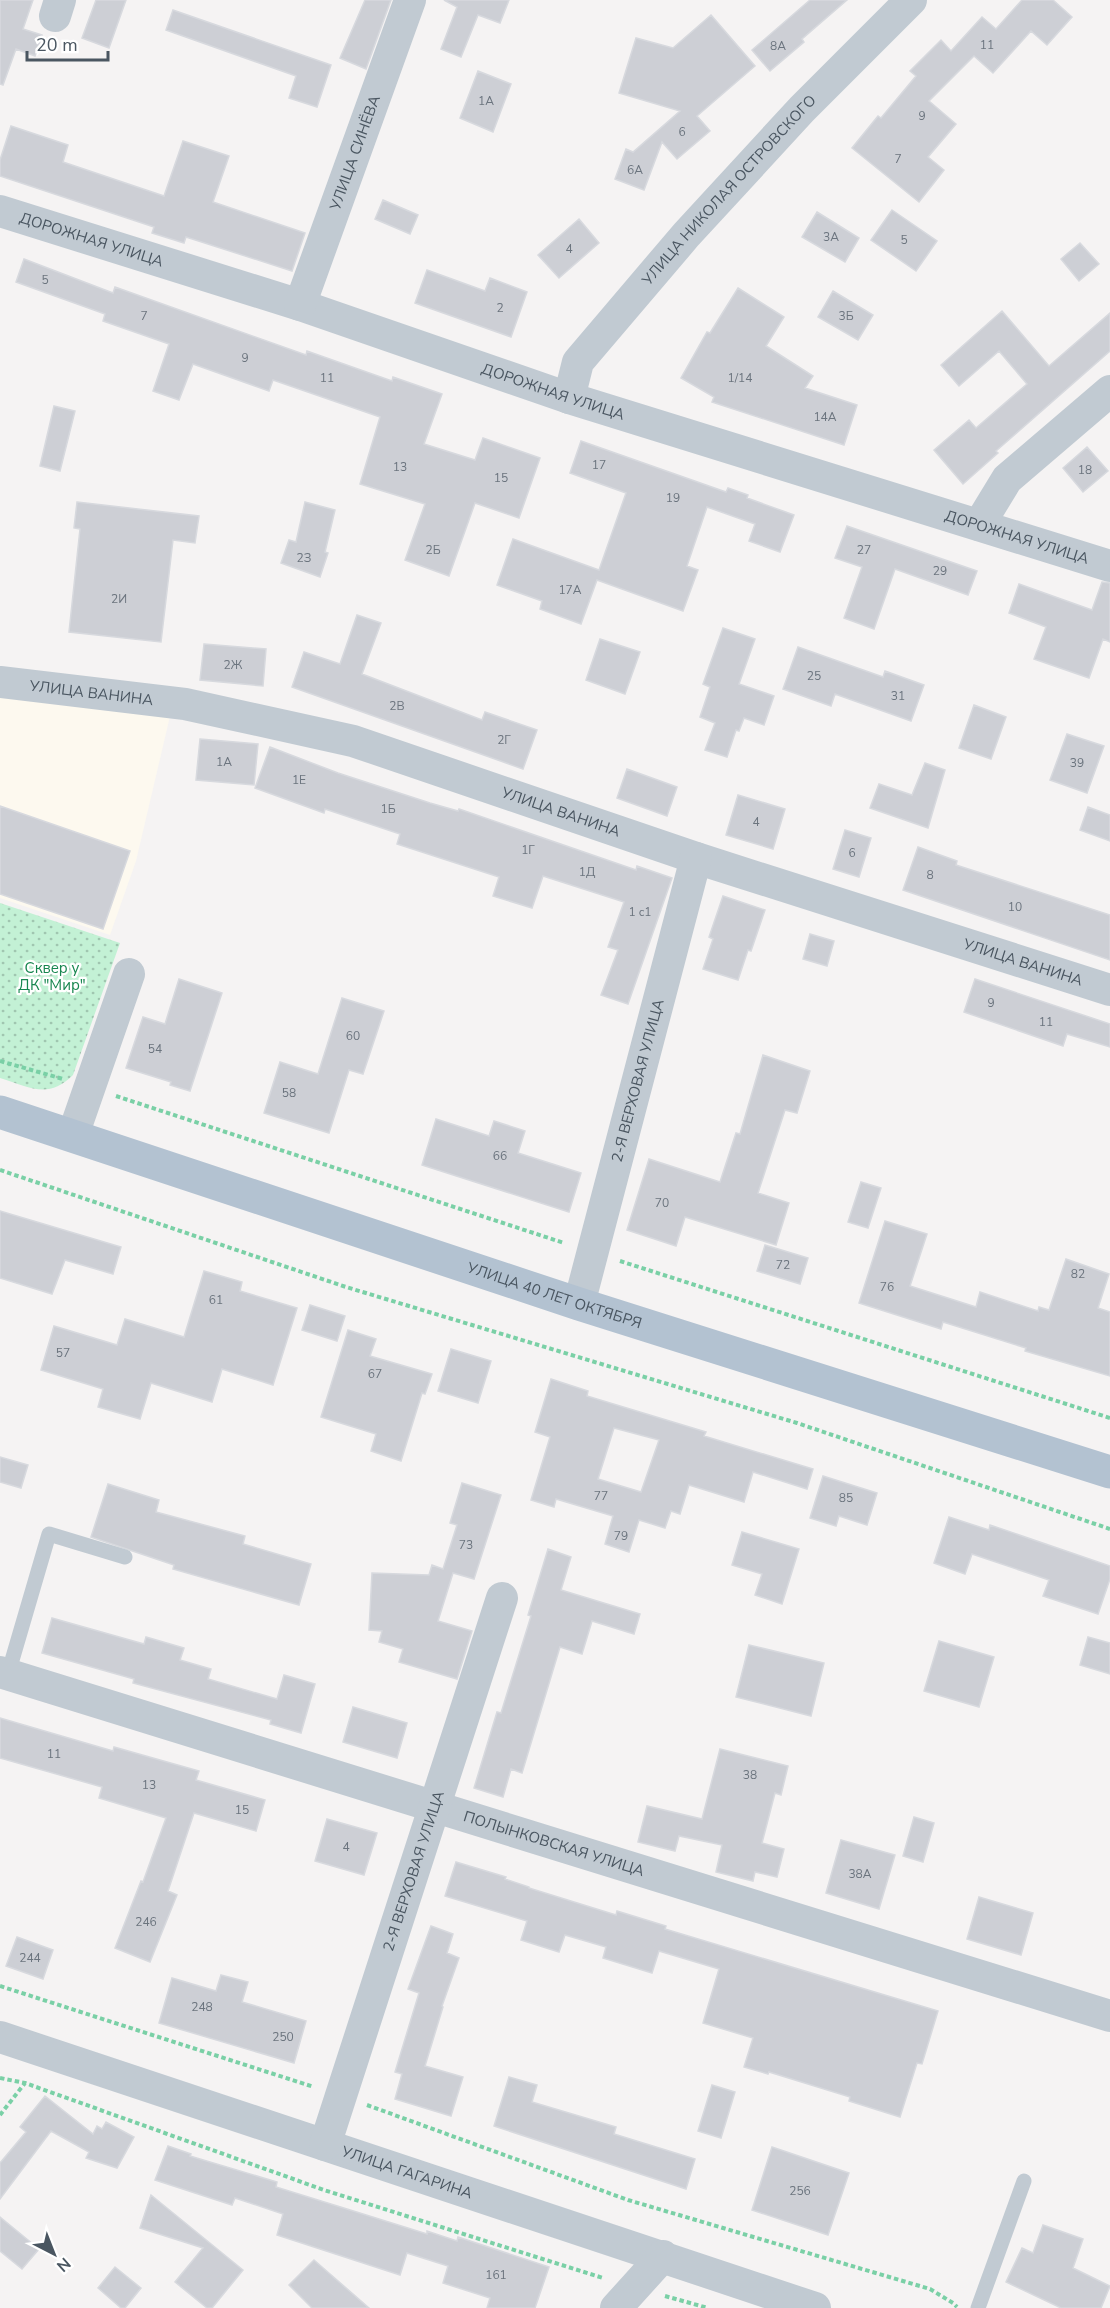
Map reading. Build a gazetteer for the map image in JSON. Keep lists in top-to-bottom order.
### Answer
{
  "streets": {
    "main road": ["УЛИЦА 40 ЛЕТ ОКТЯБРЯ"],
    "street": [
      "УЛИЦА СИНЁВА",
      "УЛИЦА НИКОЛАЯ ОСТРОВСКОГО",
      "ДОРОЖНАЯ УЛИЦА",
      "УЛИЦА ВАНИНА",
      "2-Я ВЕРХОВАЯ УЛИЦА",
      "ПОЛЫНКОВСКАЯ УЛИЦА",
      "УЛИЦА ГАГАРИНА"
    ]
  },
  "crossings": [
    ["УЛИЦА СИНЁВА", "ДОРОЖНАЯ УЛИЦА"],
    ["УЛИЦА НИКОЛАЯ ОСТРОВСКОГО", "ДОРОЖНАЯ УЛИЦА"],
    ["УЛИЦА ВАНИНА", "2-Я ВЕРХОВАЯ УЛИЦА"],
    ["2-Я ВЕРХОВАЯ УЛИЦА", "УЛИЦА 40 ЛЕТ ОКТЯБРЯ"],
    ["2-Я ВЕРХОВАЯ УЛИЦА", "ПОЛЫНКОВСКАЯ УЛИЦА"],
    ["2-Я ВЕРХОВАЯ УЛИЦА", "УЛИЦА ГАГАРИНА"]
  ],
  "parks": ["Сквер у ДК \"Мир\""],
  "house_numbers": [
    "11",
    "8А",
    "1А",
    "9",
    "6",
    "7",
    "6А",
    "3А",
    "5",
    "4",
    "5",
    "2",
    "7",
    "3Б",
    "9",
    "11",
    "1/14",
    "14А",
    "17",
    "13",
    "18",
    "15",
    "19",
    "2Б",
    "27",
    "2З",
    "29",
    "17А",
    "2И",
    "2Ж",
    "25",
    "31",
    "2В",
    "2Г",
    "1А",
    "39",
    "1Е",
    "1Б",
    "4",
    "1Г",
    "6",
    "1Д",
    "8",
    "10",
    "1 с1",
    "9",
    "11",
    "60",
    "54",
    "58",
    "66",
    "70",
    "72",
    "82",
    "76",
    "61",
    "57",
    "67",
    "77",
    "85",
    "79",
    "73",
    "11",
    "38",
    "13",
    "15",
    "4",
    "38А",
    "246",
    "244",
    "248",
    "250",
    "256",
    "161"
  ],
  "scale_bar": "20 m",
  "north": "bottom right"
}
